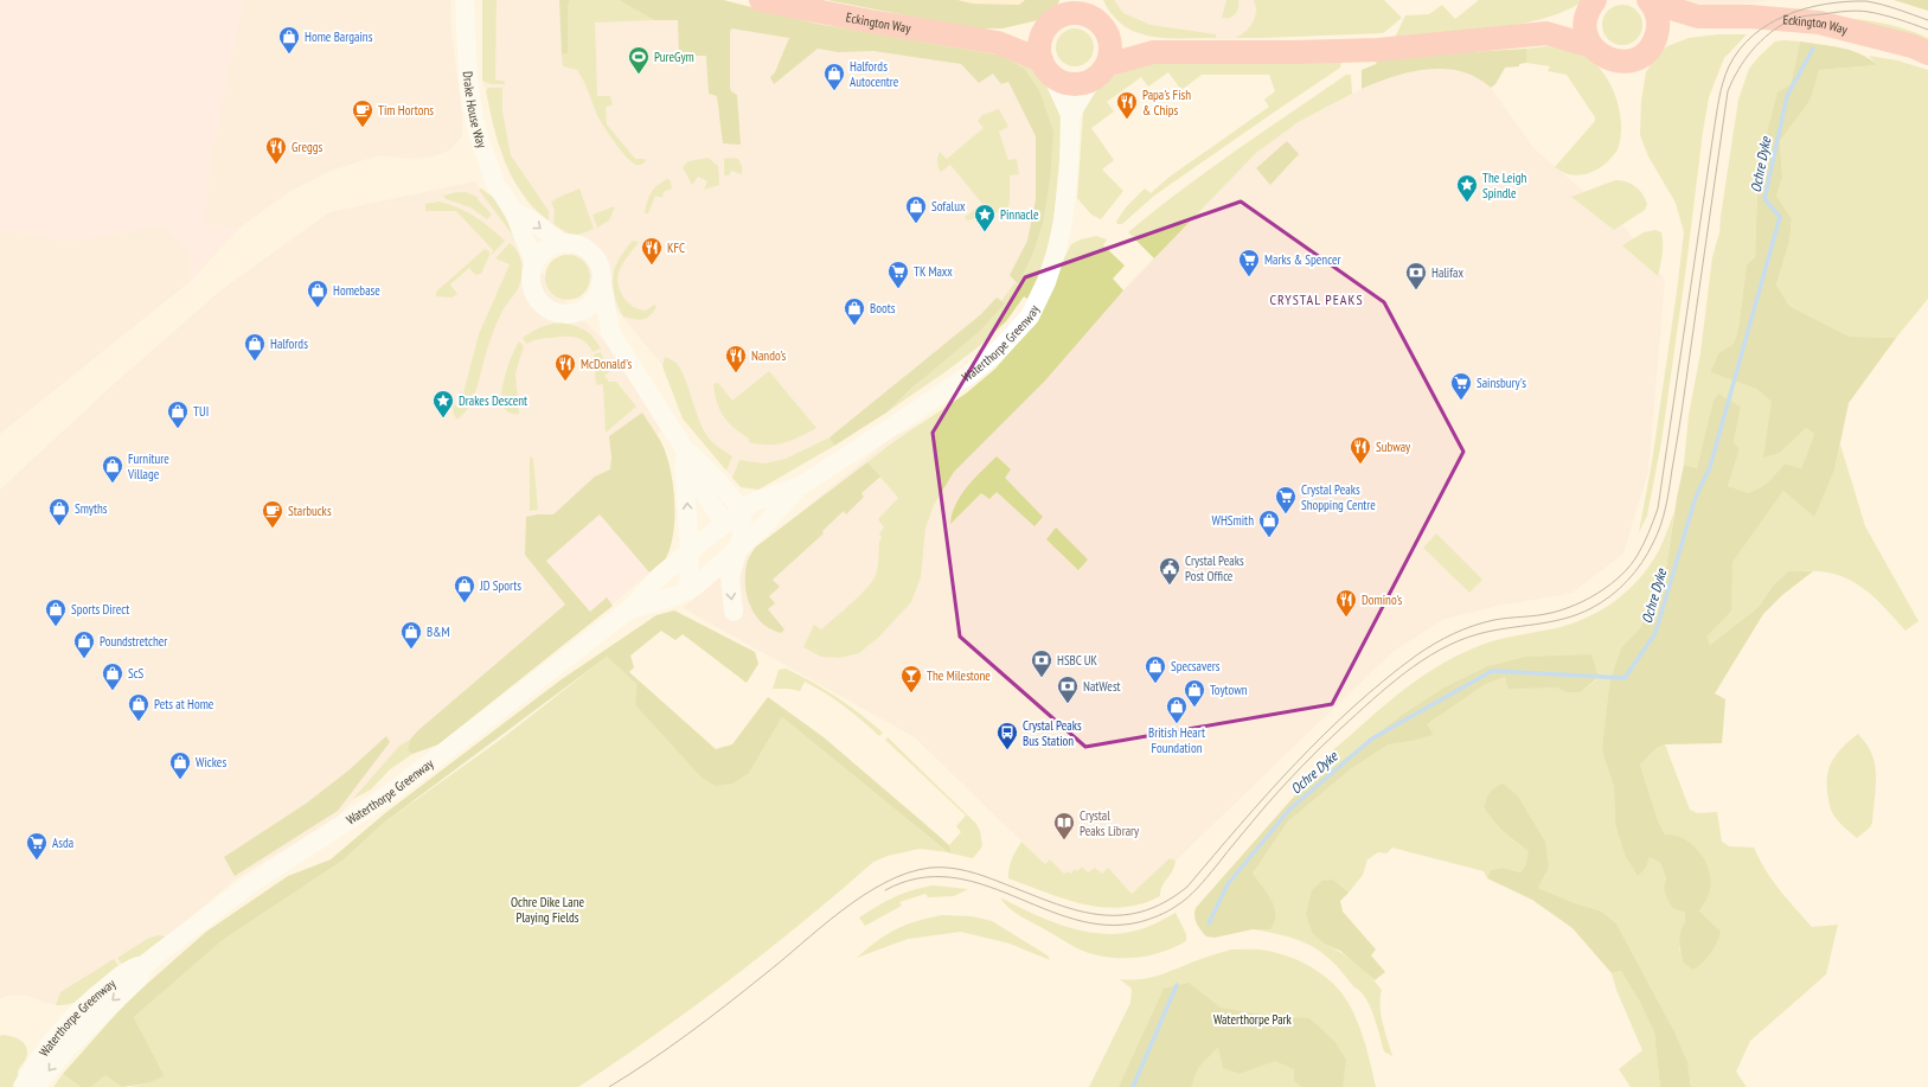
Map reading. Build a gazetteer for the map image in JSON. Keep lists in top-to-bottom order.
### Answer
{
  "streets": {
    "main road": ["Eckington Way"],
    "street": ["Drake House Way", "Waterthorpe Greenway"]
  },
  "crossings": [
    ["Eckington Way", "Waterthorpe Greenway"],
    ["Drake House Way", "Waterthorpe Greenway"]
  ],
  "districts": ["CRYSTAL PEAKS"],
  "water": ["Ochre Dyke"],
  "parks": ["Ochre Dike Lane Playing Fields", "Waterthorpe Park"],
  "places": {
    "shop": [
      "Home Bargains",
      "Halfords Autocentre",
      "Sofalux",
      "Homebase",
      "Boots",
      "Halfords",
      "TUI",
      "Furniture Village",
      "Smyths",
      "WHSmith",
      "JD Sports",
      "Sports Direct",
      "B&M",
      "Poundstretcher",
      "Specsavers",
      "ScS",
      "Toytown",
      "Pets at Home",
      "British Heart Foundation",
      "Wickes"
    ],
    "sports": ["PureGym"],
    "restaurant": [
      "Papa's Fish & Chips",
      "Greggs",
      "KFC",
      "Nando's",
      "McDonald's",
      "Subway",
      "Domino's"
    ],
    "cafe": ["Tim Hortons", "Starbucks"],
    "place": ["The Leigh Spindle", "Pinnacle", "Drakes Descent"],
    "supermarket": [
      "Marks & Spencer",
      "TK Maxx",
      "Sainsbury's",
      "Crystal Peaks Shopping Centre",
      "Asda"
    ],
    "bank": ["Halifax", "HSBC UK", "NatWest"],
    "public building": ["Crystal Peaks Post Office"],
    "bar": ["The Milestone"],
    "bus stop": ["Crystal Peaks Bus Station"],
    "library": ["Crystal Peaks Library"]
  }
}
